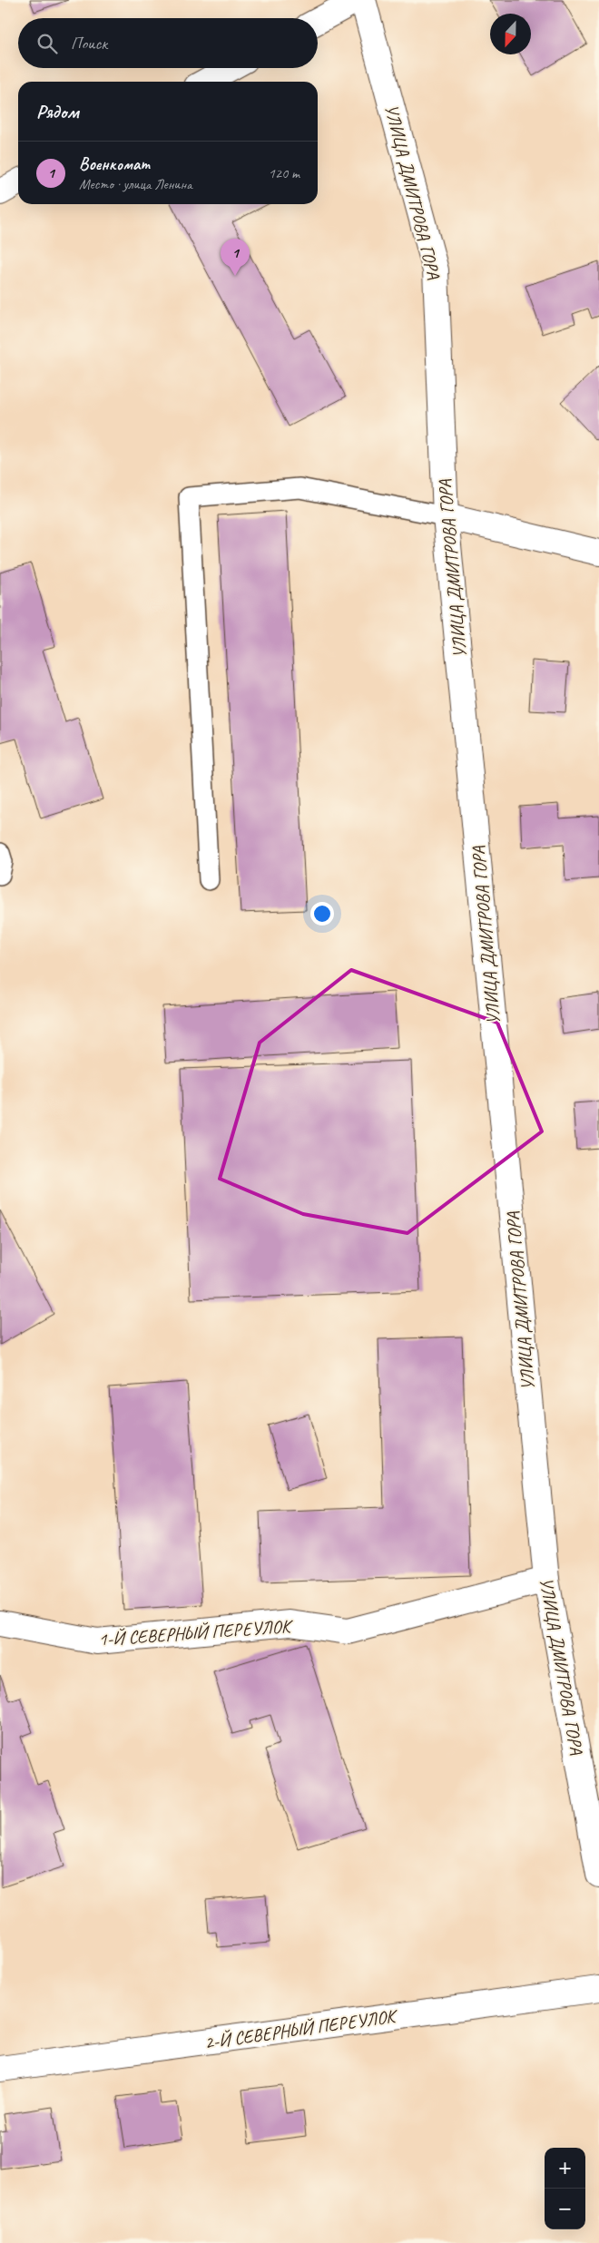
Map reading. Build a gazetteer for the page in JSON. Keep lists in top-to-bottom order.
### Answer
{
  "streets": {
    "street": ["УЛИЦА ДМИТРОВА ГОРА", "1-Й СЕВЕРНЫЙ ПЕРЕУЛОК", "2-Й СЕВЕРНЫЙ ПЕРЕУЛОК"]
  },
  "crossings": [
    ["УЛИЦА ДМИТРОВА ГОРА", "1-Й СЕВЕРНЫЙ ПЕРЕУЛОК"]
  ],
  "north": "bottom",
  "page": {
    "search": "Поиск",
    "heading": "Рядом",
    "list": [
      {
        "mark": "1",
        "name": "Военкомат",
        "note": "Место · улица Ленина",
        "value": "120 m"
      }
    ],
    "pins": "1",
    "map_buttons": ["+", "−"]
  }
}
